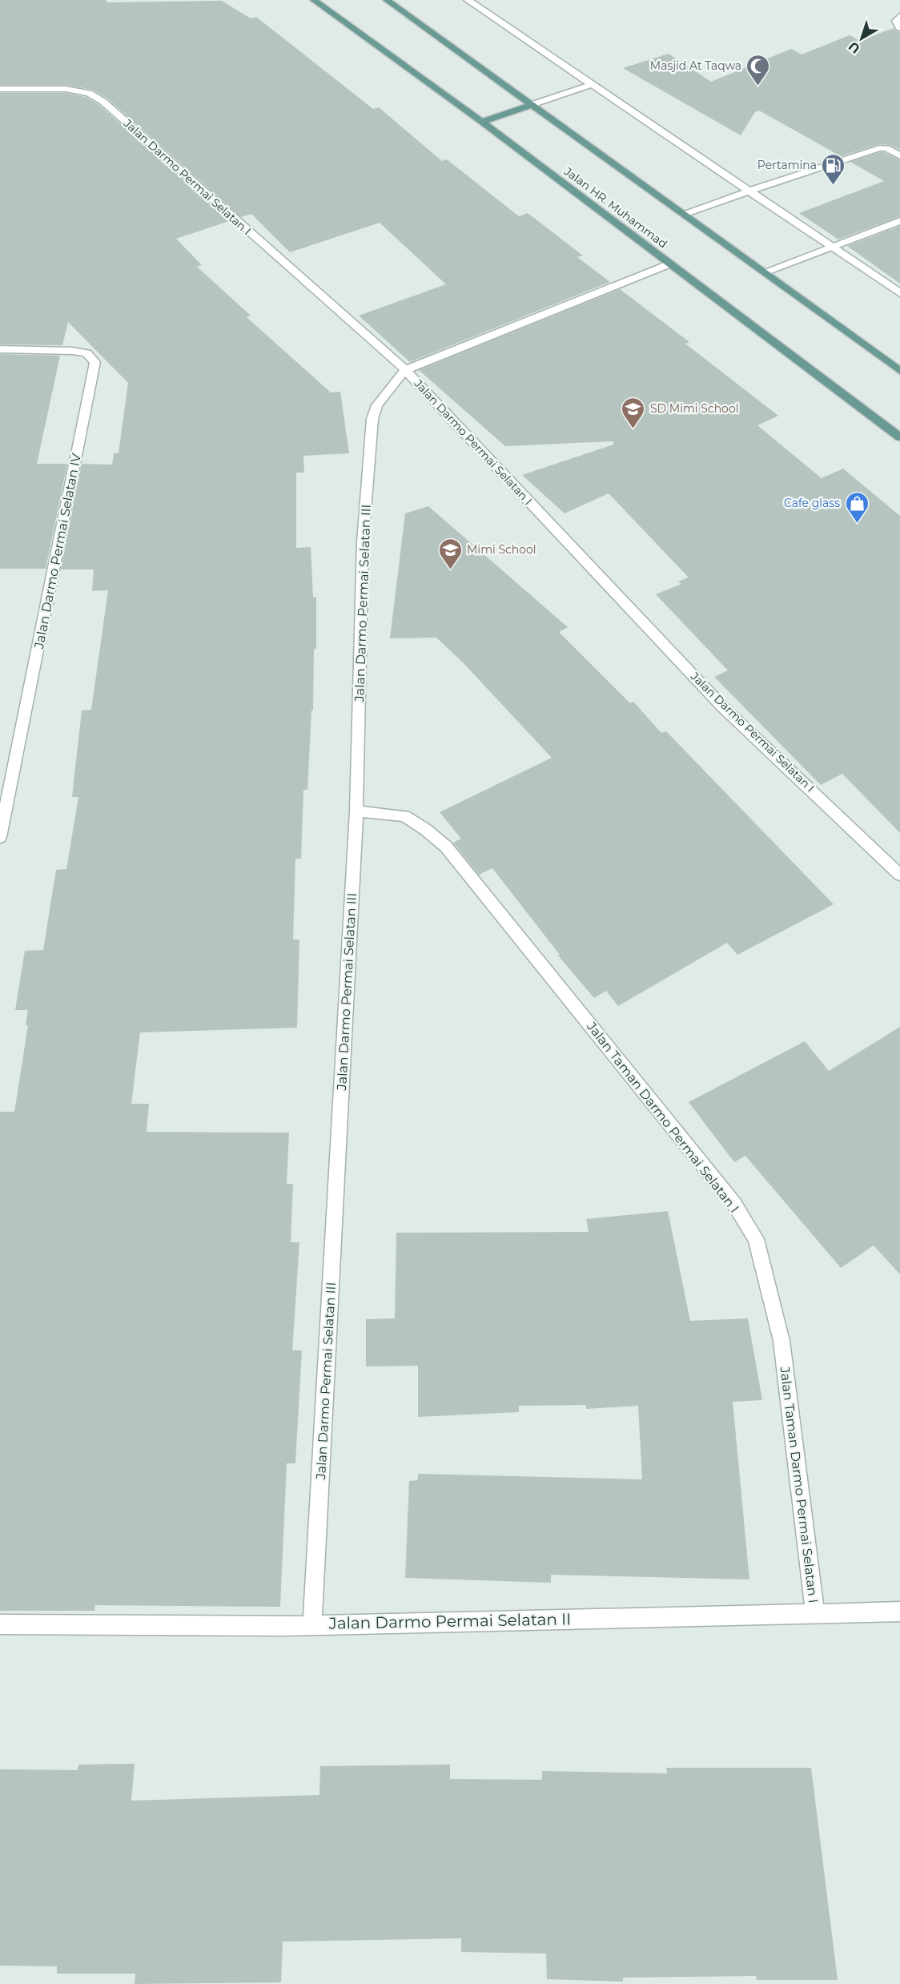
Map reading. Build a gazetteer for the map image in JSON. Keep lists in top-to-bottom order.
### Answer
{
  "streets": {
    "main road": ["Jalan HR. Muhammad"],
    "street": [
      "Jalan Darmo Permai Selatan I",
      "Jalan Darmo Permai Selatan IV",
      "Jalan Darmo Permai Selatan III",
      "Jalan Taman Darmo Permai Selatan I",
      "Jalan Darmo Permai Selatan II"
    ]
  },
  "crossings": [
    ["Jalan Darmo Permai Selatan I", "Jalan Darmo Permai Selatan III"],
    ["Jalan Darmo Permai Selatan III", "Jalan Taman Darmo Permai Selatan I"],
    ["Jalan Darmo Permai Selatan III", "Jalan Darmo Permai Selatan II"],
    ["Jalan Taman Darmo Permai Selatan I", "Jalan Darmo Permai Selatan II"]
  ],
  "places": {
    "mosque": ["Masjid At Taqwa"],
    "fuel station": ["Pertamina"],
    "school or university": ["SD Mimi School", "Mimi School"],
    "shop": ["Cafe glass"]
  },
  "north": "bottom left"
}
